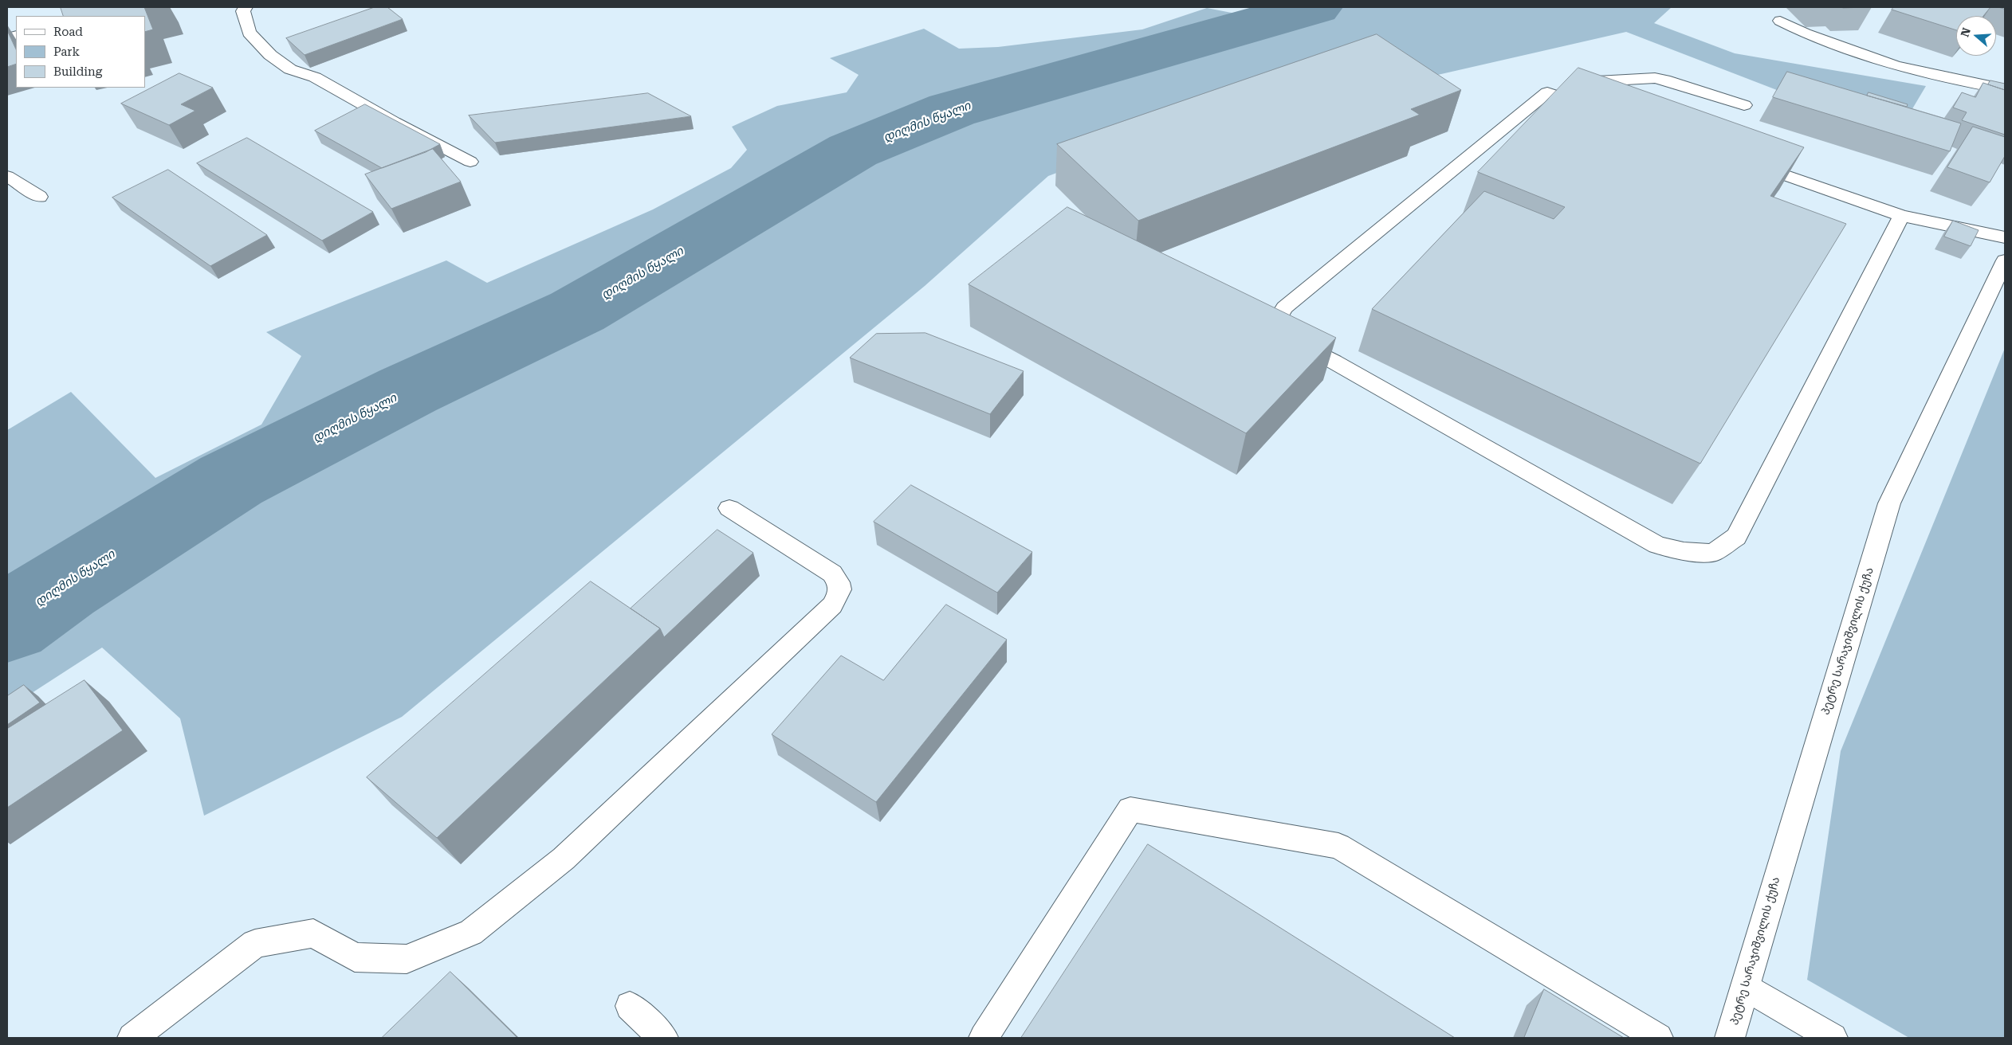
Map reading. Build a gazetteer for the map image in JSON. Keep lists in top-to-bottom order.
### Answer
{
  "streets": {
    "street": ["პეტრე სარაჯიშვილის ქუჩა"]
  },
  "water": ["დიღმის წყალი"],
  "legend": ["Road", "Park", "Building"],
  "north": "left"
}
